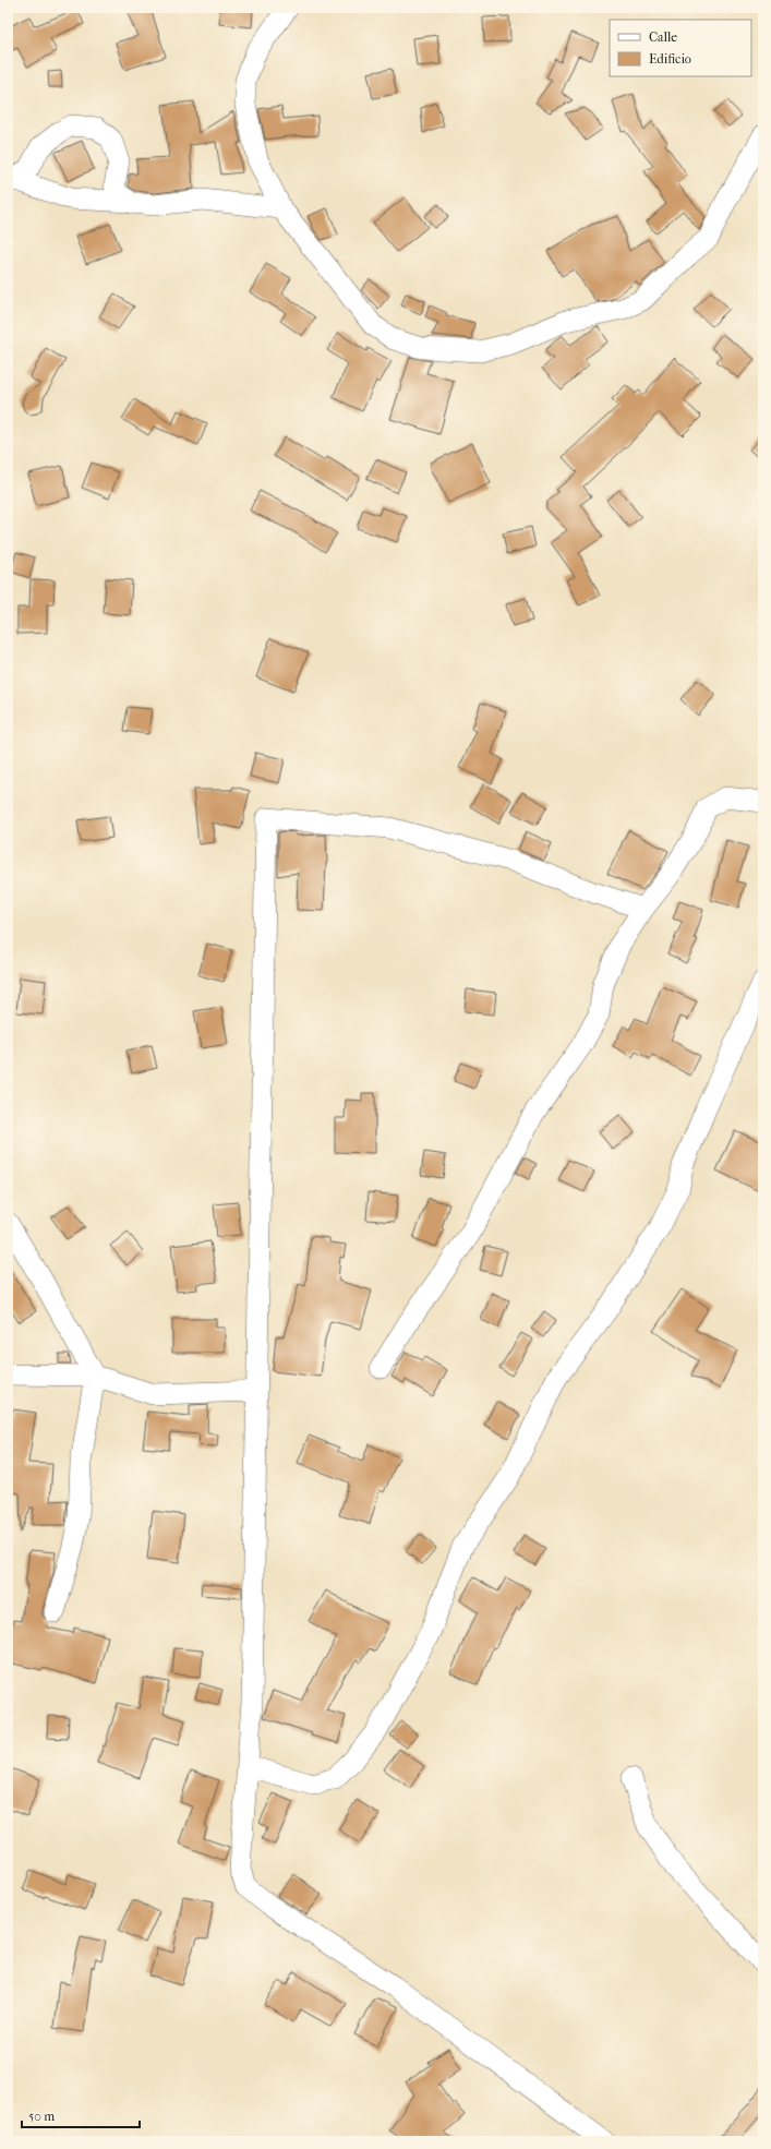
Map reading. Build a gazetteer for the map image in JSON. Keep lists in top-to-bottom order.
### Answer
{
  "legend": ["Calle", "Edificio"],
  "scale_bar": "50 m"
}
